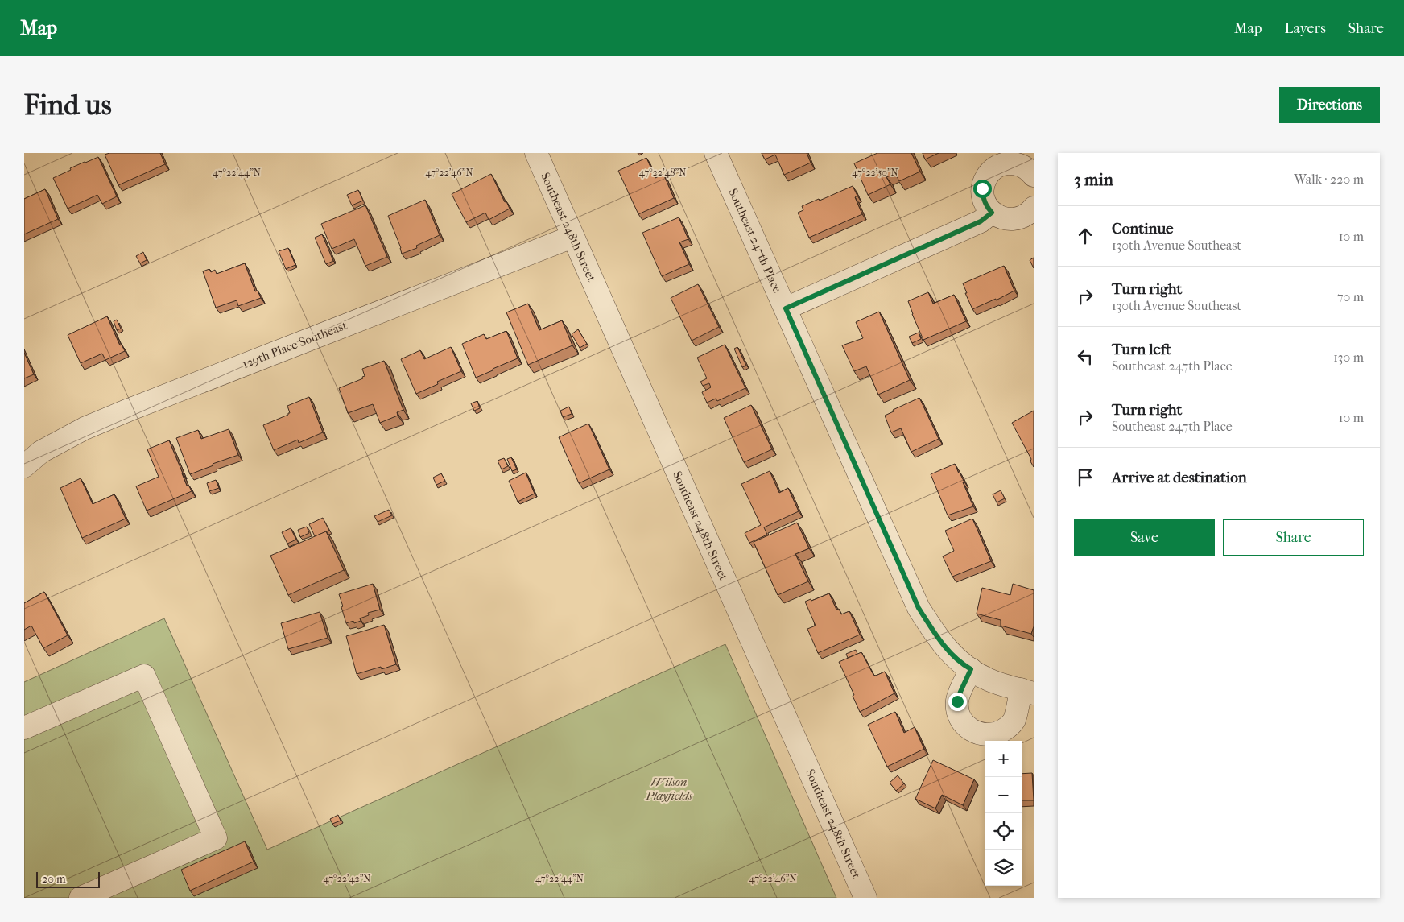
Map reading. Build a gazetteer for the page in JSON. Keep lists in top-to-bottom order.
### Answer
{
  "streets": {
    "street": ["Southeast 248th Street", "Southeast 247th Place", "129th Place Southeast"]
  },
  "crossings": [
    ["Southeast 248th Street", "129th Place Southeast"]
  ],
  "parks": ["Wilson Playfields"],
  "scale_bar": "20 m",
  "page": {
    "header": "Map",
    "nav": ["Map", "Layers", "Share"],
    "buttons": [
      "Directions",
      ["Save", "Share"]
    ],
    "title": "Find us",
    "heading": ["3 min", "Walk · 220 m"],
    "list": [
      ["Continue", "130th Avenue Southeast", "10 m"],
      ["Turn right", "130th Avenue Southeast", "70 m"],
      ["Turn left", "Southeast 247th Place", "130 m"],
      ["Turn right", "Southeast 247th Place", "10 m"],
      "Arrive at destination"
    ],
    "map_buttons": ["+", "−"],
    "scale": "20 m"
  },
  "coordinates": [
    "47°22'50\"N",
    "47°22'44\"N",
    "47°22'46\"N",
    "47°22'48\"N",
    "47°22'42\"N"
  ]
}
